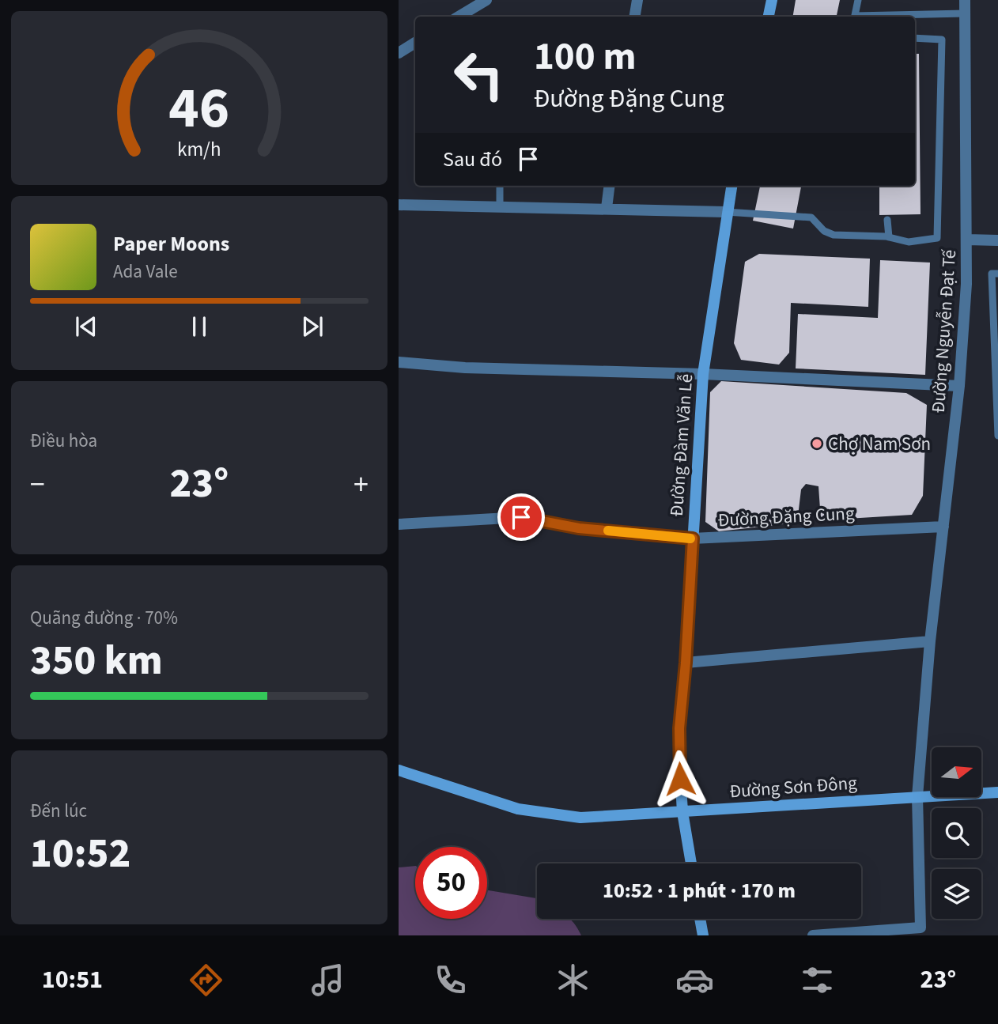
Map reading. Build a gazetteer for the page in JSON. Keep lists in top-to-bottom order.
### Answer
{
  "streets": {
    "main road": ["Đường Đàm Văn Lễ", "Đường Sơn Đông"],
    "street": ["Đường Nguyễn Đạt Tế", "Đường Đặng Cung"]
  },
  "crossings": [
    ["Đường Nguyễn Đạt Tế", "Đường Đặng Cung"],
    ["Đường Nguyễn Đạt Tế", "Đường Sơn Đông"],
    ["Đường Đàm Văn Lễ", "Đường Đặng Cung"],
    ["Đường Đàm Văn Lễ", "Đường Sơn Đông"]
  ],
  "places": ["Chợ Nam Sơn"],
  "north": "right",
  "page": {
    "turn": ["100 m", "Đường Đặng Cung"],
    "then": "Sau đó",
    "song": ["Paper Moons", "Ada Vale"],
    "tile": [
      "Điều hòa",
      ["Quãng đường · 70%", "350 km"],
      ["Đến lúc", "10:52"]
    ],
    "heat": ["−", "23°", "+"],
    "limit": "50",
    "trip": "10:52 · 1 phút · 170 m",
    "tabs": ["10:51", "23°"],
    "gauge": ["46", "km/h"]
  }
}
